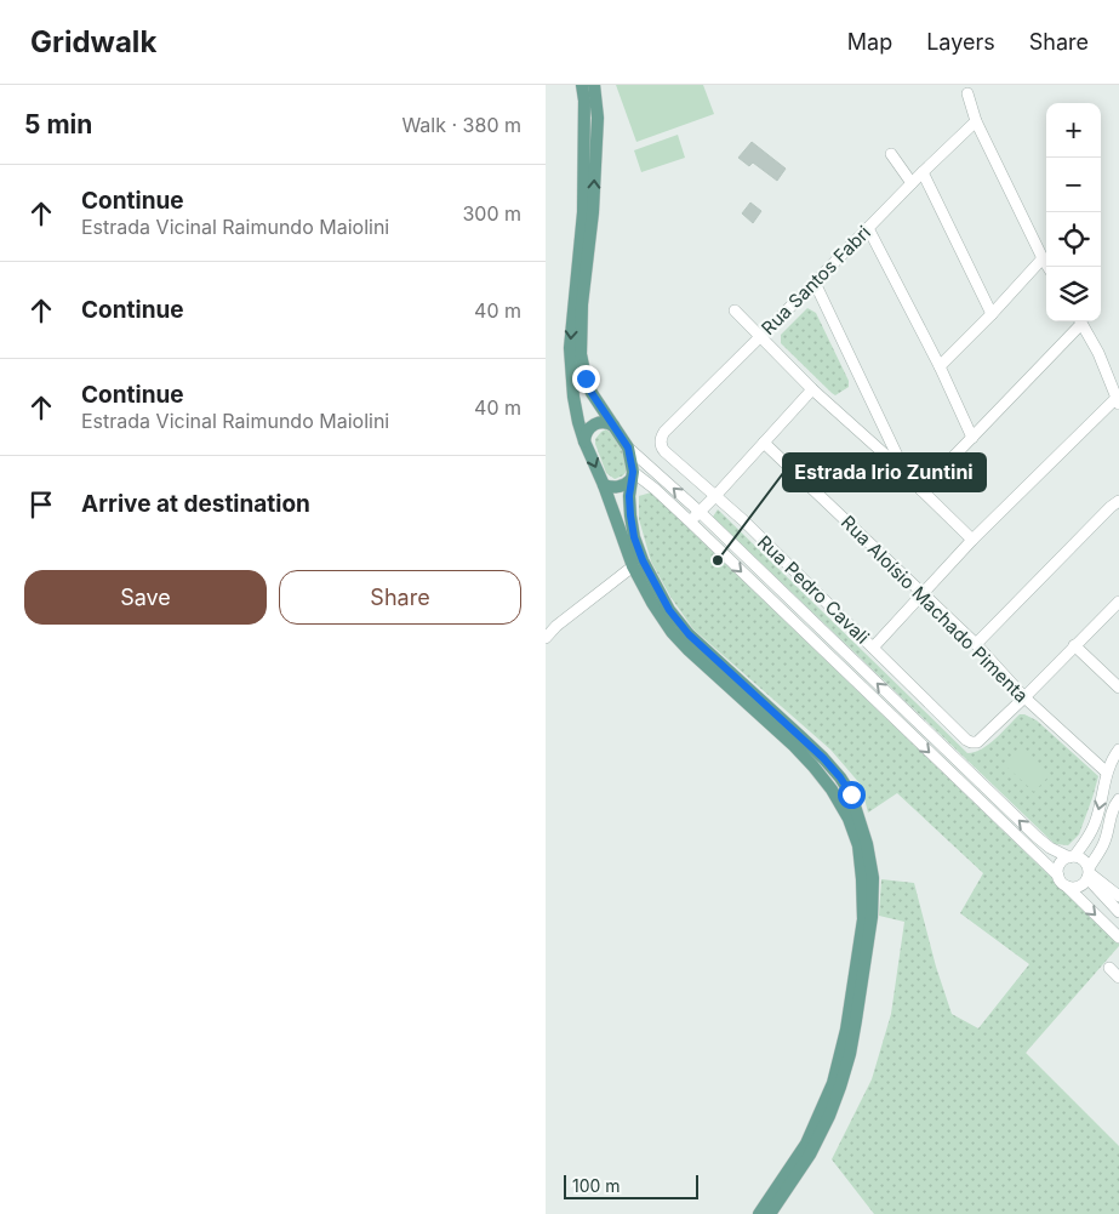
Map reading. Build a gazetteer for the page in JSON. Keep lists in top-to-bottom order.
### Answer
{
  "streets": {
    "street": ["Rua Santos Fabri", "Rua Pedro Cavali", "Rua Aloísio Machado Pimenta"]
  },
  "crossings": [
    ["Rua Santos Fabri", "Rua Pedro Cavali"],
    ["Rua Pedro Cavali", "Rua Aloísio Machado Pimenta"]
  ],
  "places": ["Estrada Irio Zuntini"],
  "scale_bar": "100 m",
  "page": {
    "header": "Gridwalk",
    "nav": ["Map", "Layers", "Share"],
    "heading": ["5 min", "Walk · 380 m"],
    "map_buttons": ["+", "−"],
    "list": [
      ["Continue", "Estrada Vicinal Raimundo Maiolini", "300 m"],
      ["Continue", "40 m"],
      ["Continue", "Estrada Vicinal Raimundo Maiolini", "40 m"],
      "Arrive at destination"
    ],
    "buttons": ["Save", "Share"],
    "scale": "100 m"
  }
}
